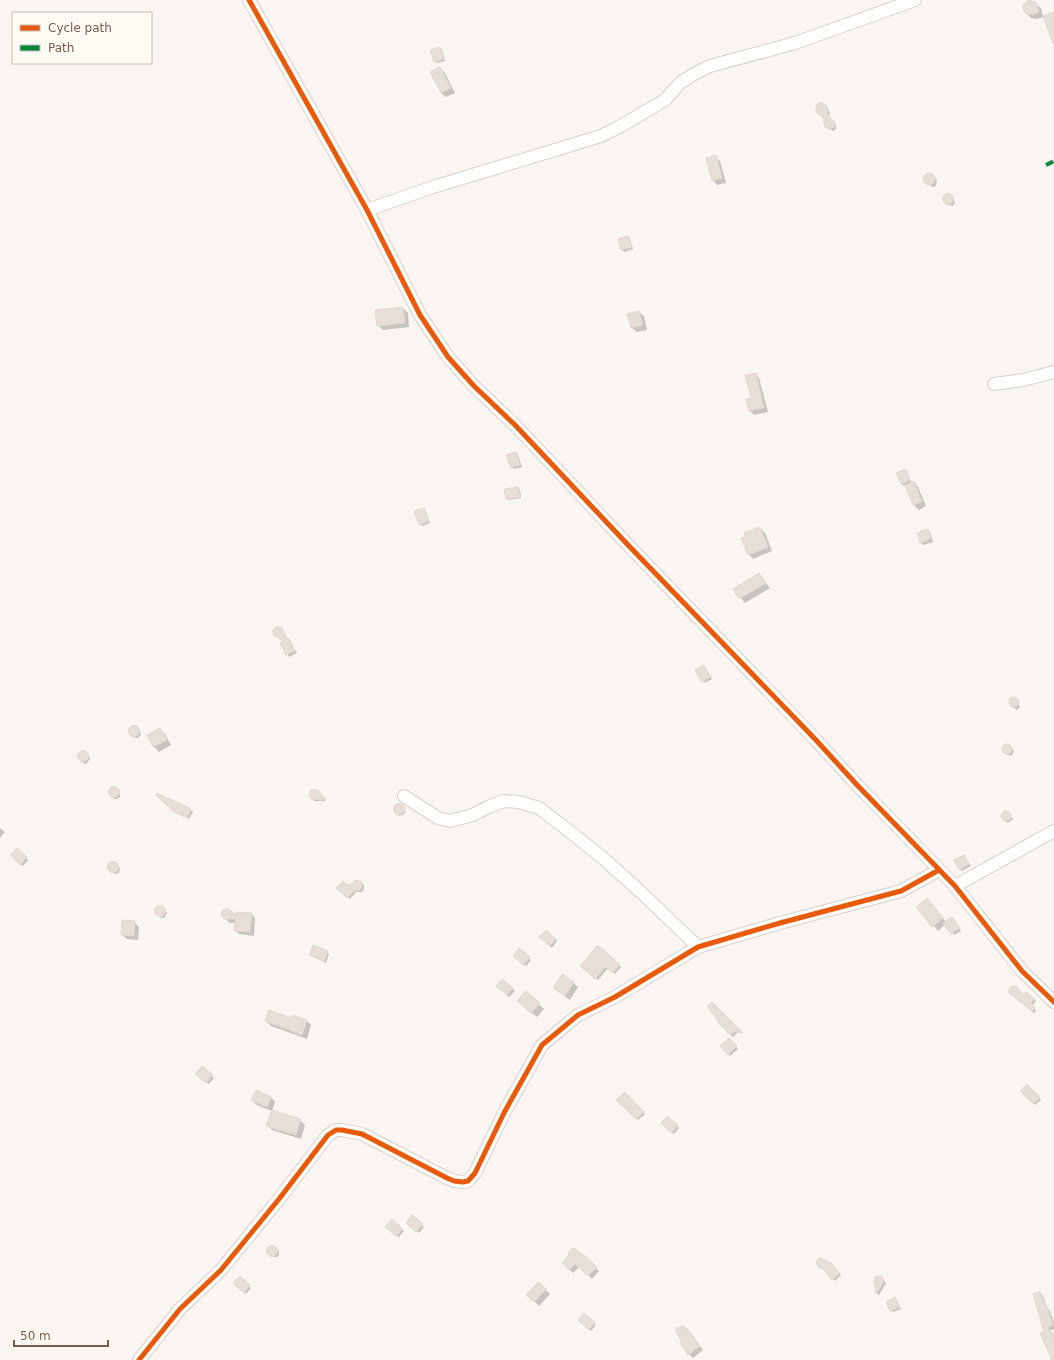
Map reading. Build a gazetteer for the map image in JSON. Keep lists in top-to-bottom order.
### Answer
{
  "legend": ["Cycle path", "Path"],
  "scale_bar": "50 m"
}
